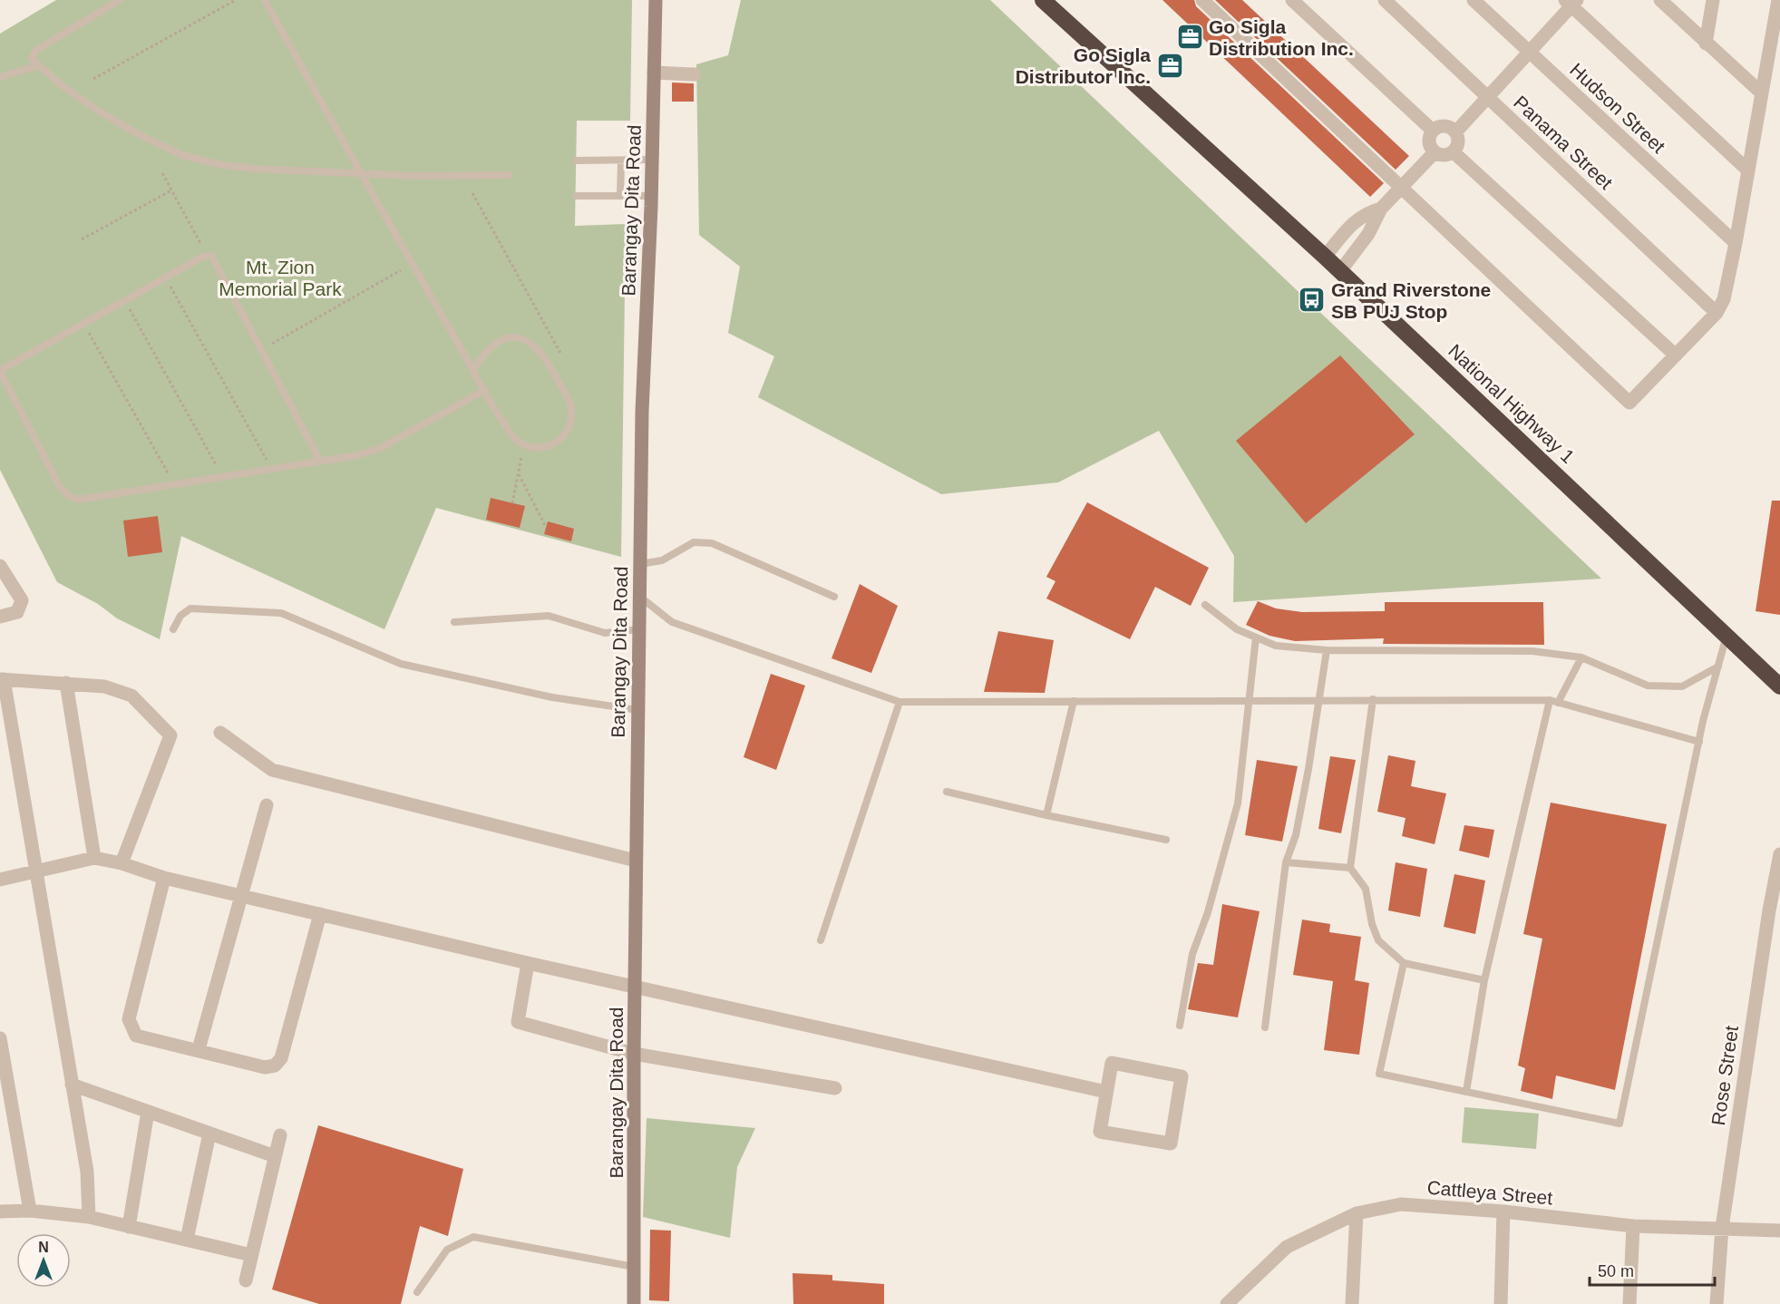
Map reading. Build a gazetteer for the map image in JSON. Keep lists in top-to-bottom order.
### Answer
{
  "streets": {
    "highway": ["National Highway 1"],
    "street": [
      "Hudson Street",
      "Panama Street",
      "Barangay Dita Road",
      "Rose Street",
      "Cattleya Street"
    ]
  },
  "crossings": [
    ["Rose Street", "Cattleya Street"]
  ],
  "parks": ["Mt. Zion Memorial Park"],
  "places": {
    "office": ["Go Sigla Distribution Inc.", "Go Sigla Distributor Inc."],
    "bus stop": ["Grand Riverstone SB PUJ Stop"]
  },
  "scale_bar": "50 m",
  "north": "top"
}
